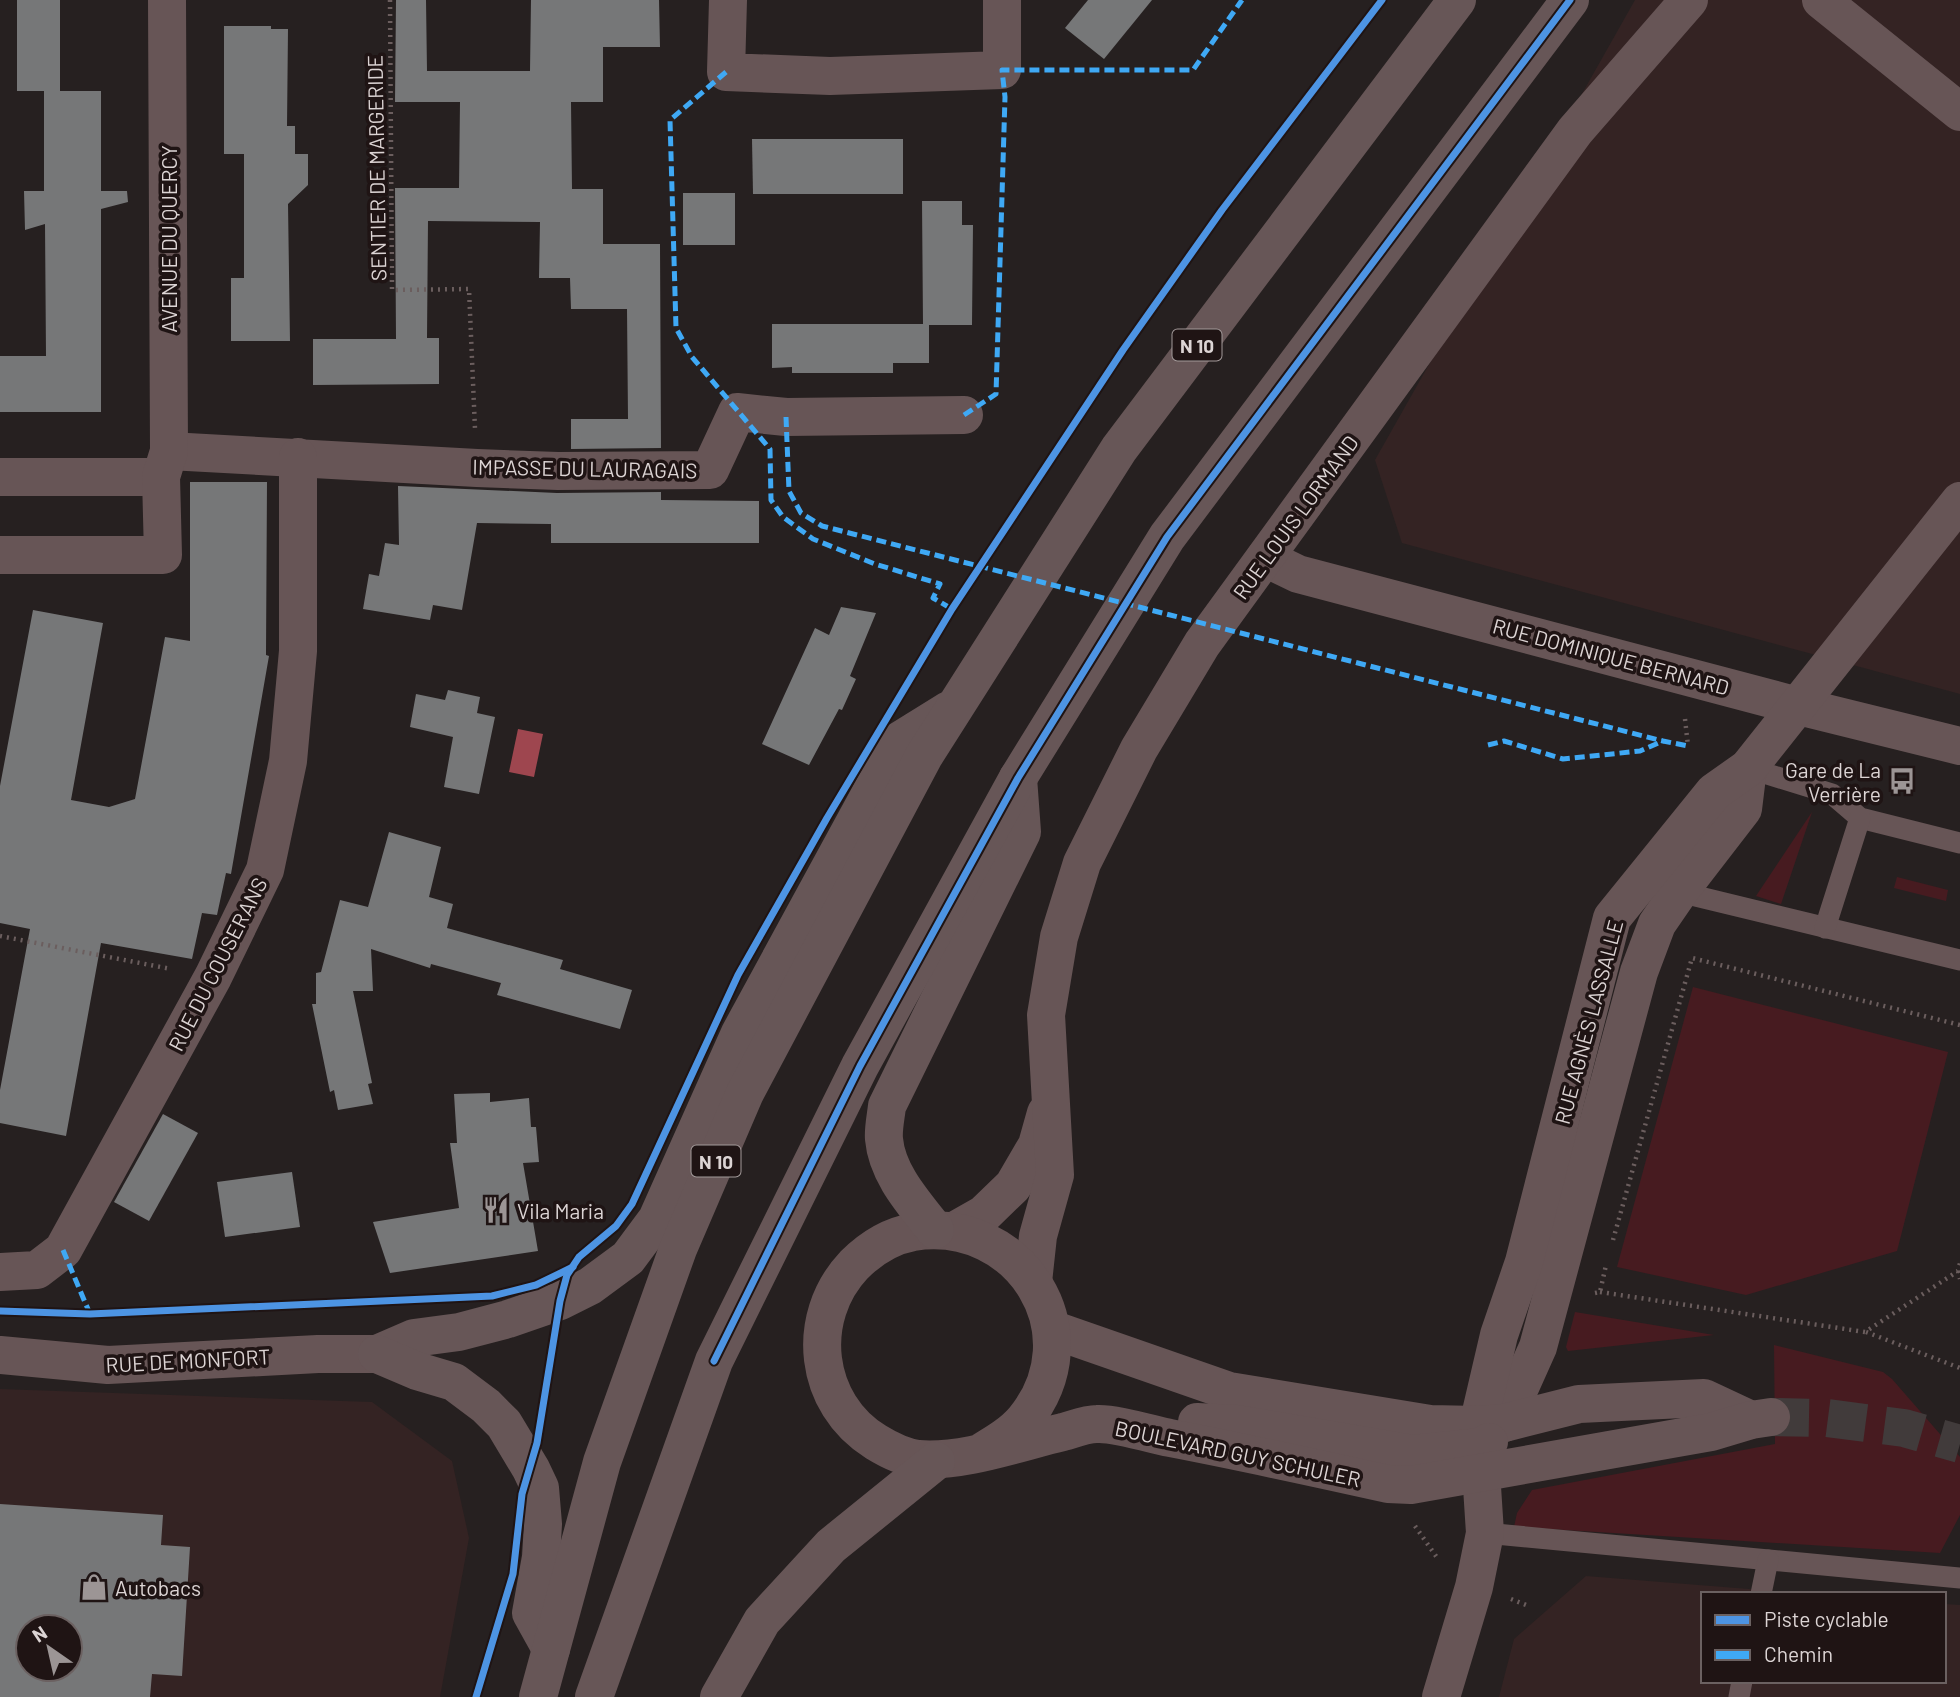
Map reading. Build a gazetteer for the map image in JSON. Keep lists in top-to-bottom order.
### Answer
{
  "streets": {
    "main road": ["N 10"],
    "street": [
      "AVENUE DU QUERCY",
      "IMPASSE DU LAURAGAIS",
      "RUE LOUIS LORMAND",
      "RUE DOMINIQUE BERNARD",
      "RUE DU COUSERANS",
      "RUE AGNÈS LASSALLE",
      "RUE DE MONFORT",
      "BOULEVARD GUY SCHULER"
    ],
    "path": ["SENTIER DE MARGERIDE"]
  },
  "crossings": [
    ["SENTIER DE MARGERIDE", "IMPASSE DU LAURAGAIS"],
    ["AVENUE DU QUERCY", "IMPASSE DU LAURAGAIS"],
    ["IMPASSE DU LAURAGAIS", "RUE DU COUSERANS"],
    ["RUE LOUIS LORMAND", "RUE DOMINIQUE BERNARD"],
    ["RUE LOUIS LORMAND", "BOULEVARD GUY SCHULER"],
    ["RUE DOMINIQUE BERNARD", "RUE AGNÈS LASSALLE"],
    ["RUE AGNÈS LASSALLE", "BOULEVARD GUY SCHULER"]
  ],
  "places": {
    "bus stop": ["Gare de La Verrière"],
    "restaurant": ["Vila Maria"],
    "shop": ["Autobacs"]
  },
  "legend": ["Piste cyclable", "Chemin"],
  "north": "top left"
}
